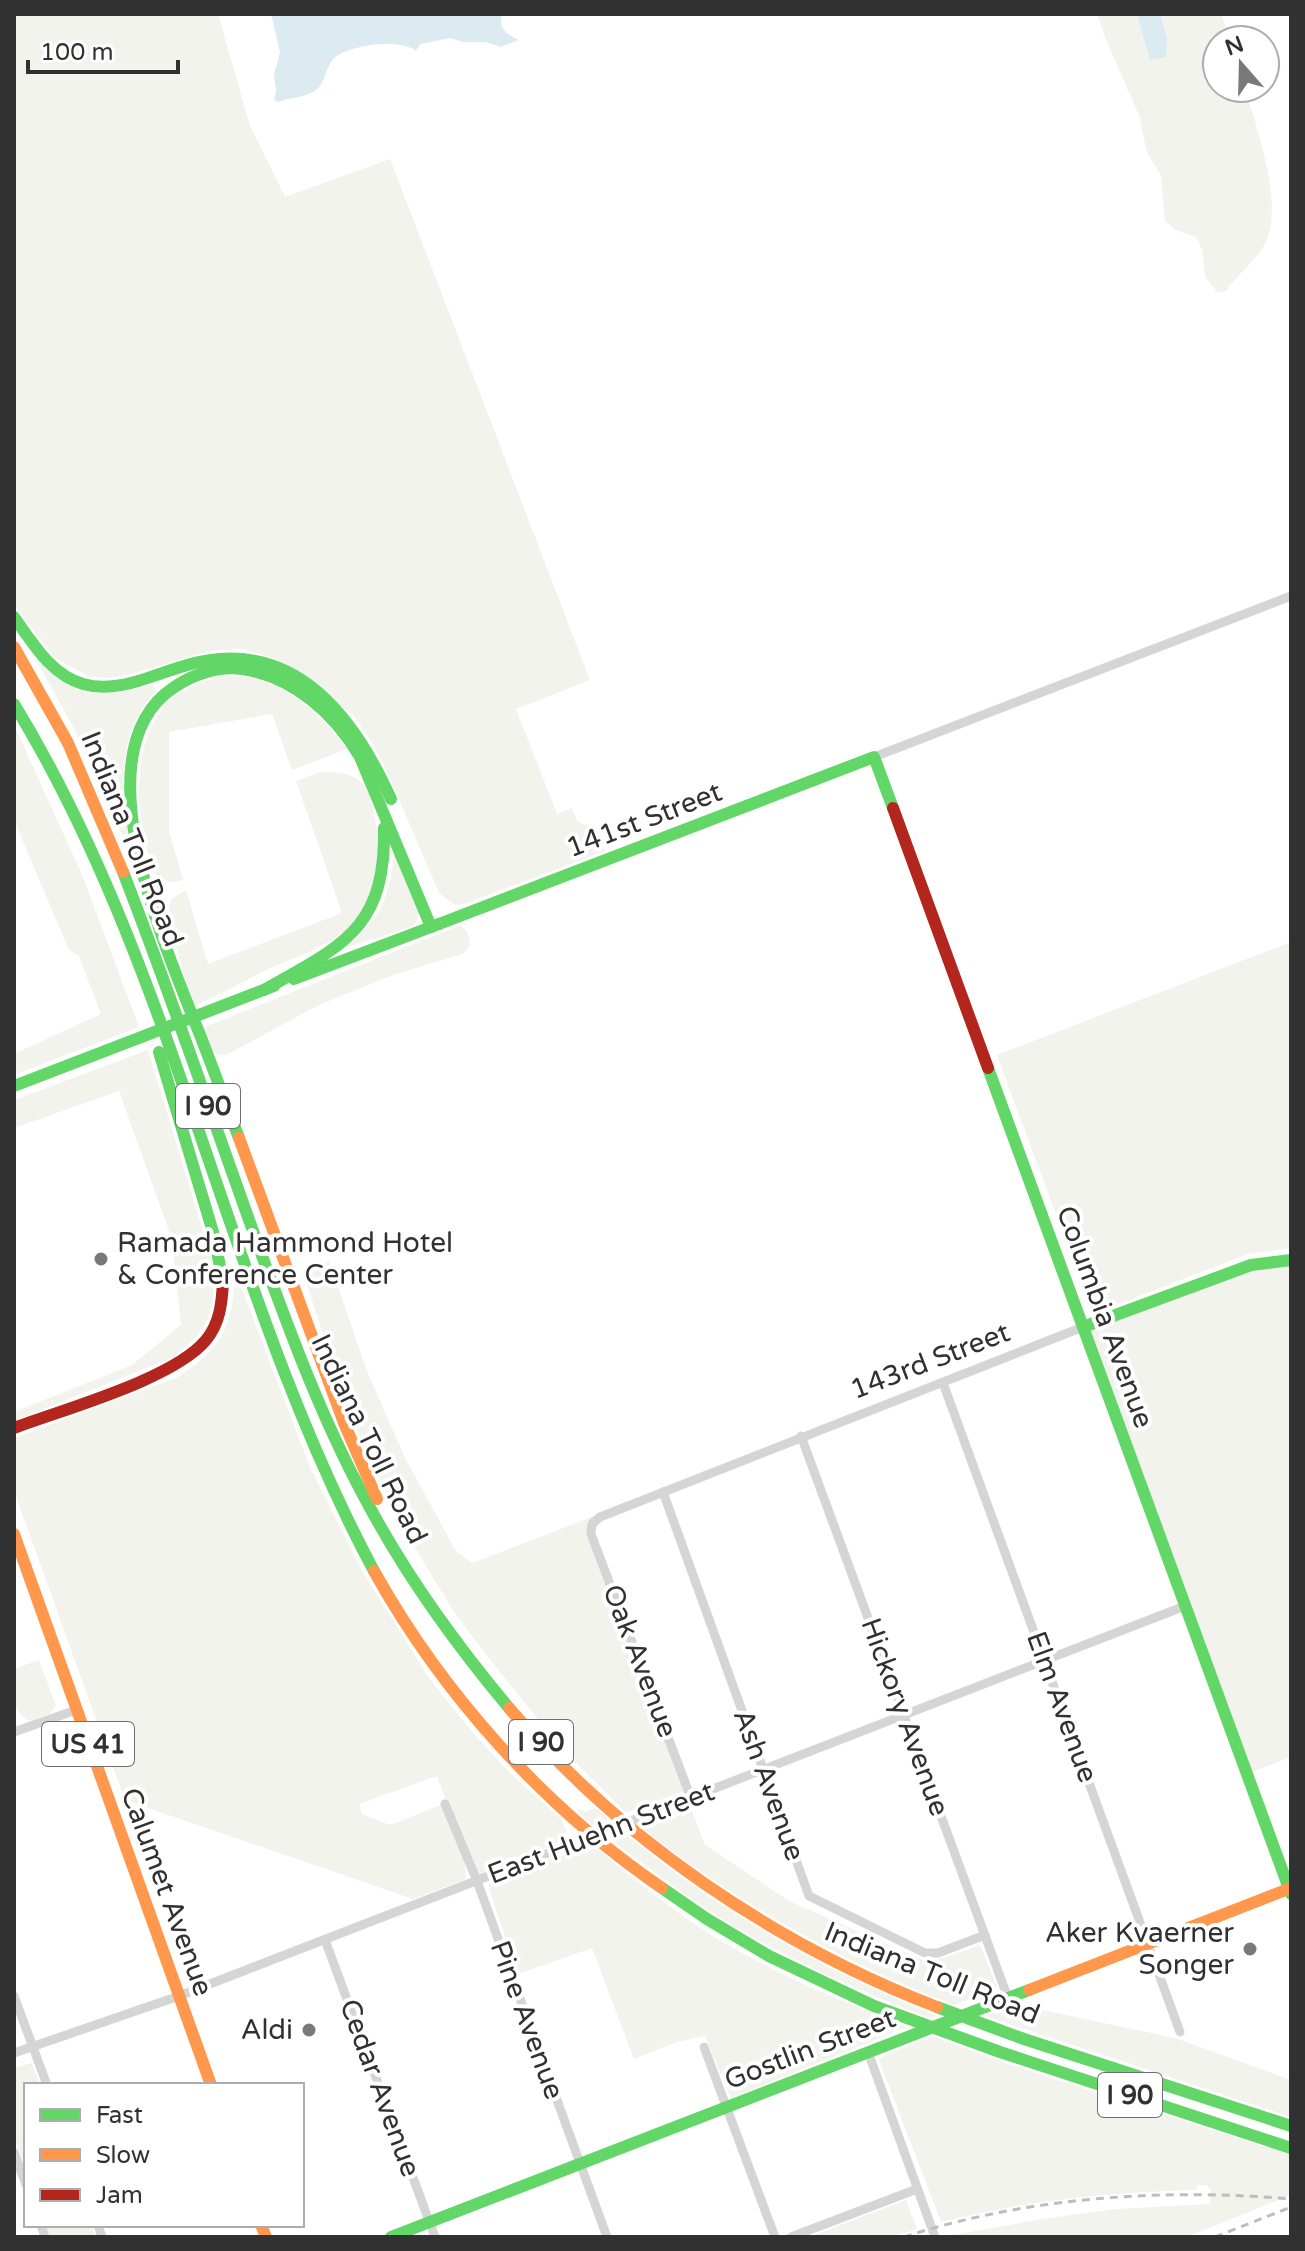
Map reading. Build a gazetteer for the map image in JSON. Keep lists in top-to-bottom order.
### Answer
{
  "streets": {
    "main road": [
      "141st Street",
      "Indiana Toll Road",
      "I 90",
      "Columbia Avenue",
      "143rd Street",
      "US 41",
      "Calumet Avenue",
      "Gostlin Street"
    ],
    "street": [
      "Oak Avenue",
      "Elm Avenue",
      "Hickory Avenue",
      "Ash Avenue",
      "East Huehn Street",
      "Pine Avenue",
      "Cedar Avenue"
    ]
  },
  "crossings": [
    ["141st Street", "Columbia Avenue"],
    ["Columbia Avenue", "143rd Street"],
    ["Columbia Avenue", "East Huehn Street"],
    ["Columbia Avenue", "Gostlin Street"],
    ["143rd Street", "Oak Avenue"],
    ["143rd Street", "Elm Avenue"],
    ["143rd Street", "Hickory Avenue"],
    ["143rd Street", "Ash Avenue"],
    ["Oak Avenue", "East Huehn Street"],
    ["Elm Avenue", "East Huehn Street"],
    ["Elm Avenue", "Gostlin Street"],
    ["Hickory Avenue", "Ash Avenue"],
    ["Hickory Avenue", "East Huehn Street"],
    ["Hickory Avenue", "Gostlin Street"],
    ["Ash Avenue", "East Huehn Street"],
    ["East Huehn Street", "Calumet Avenue"],
    ["East Huehn Street", "Pine Avenue"],
    ["East Huehn Street", "Cedar Avenue"],
    ["Pine Avenue", "Gostlin Street"],
    ["Gostlin Street", "Cedar Avenue"]
  ],
  "places": ["Ramada Hammond Hotel & Conference Center", "Aker Kvaerner Songer", "Aldi"],
  "legend": ["Fast", "Slow", "Jam"],
  "scale_bar": "100 m",
  "north": "top"
}
